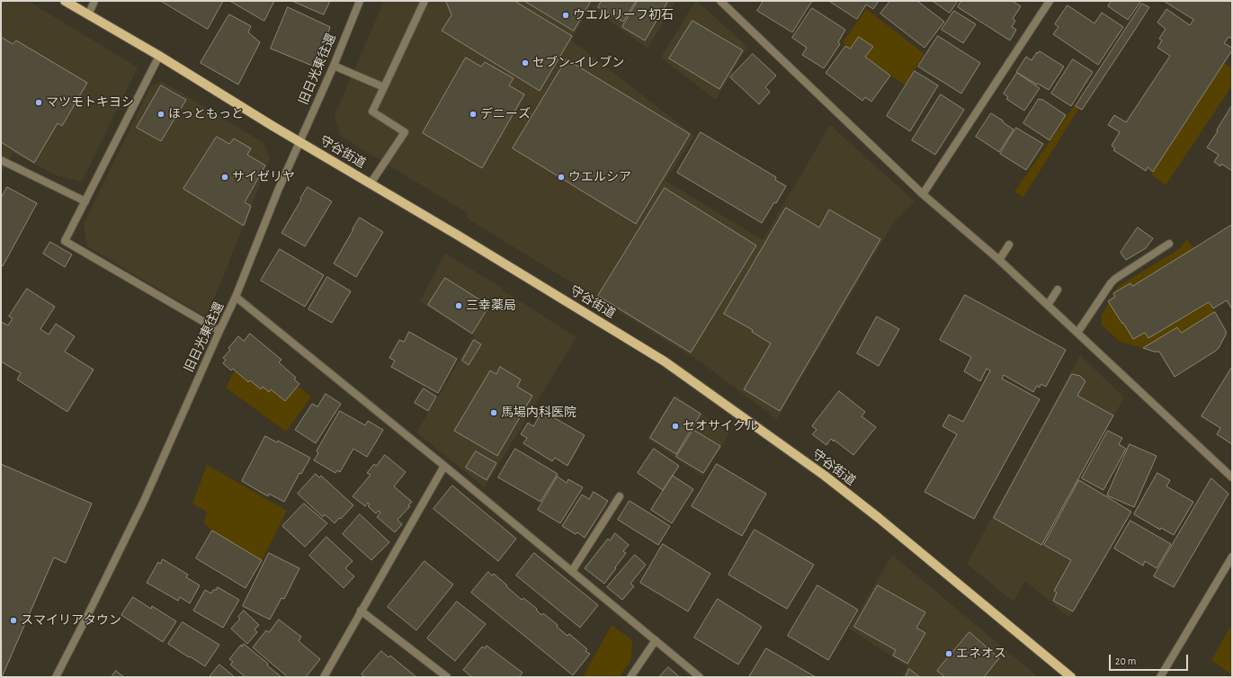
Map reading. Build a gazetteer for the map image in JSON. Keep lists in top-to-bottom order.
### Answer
{
  "streets": {
    "main road": ["守谷街道"],
    "street": ["旧日光東往還"]
  },
  "crossings": [
    ["旧日光東往還", "守谷街道"]
  ],
  "places": [
    "ウエルリーフ初石",
    "セブン-イレブン",
    "マツモトキヨシ",
    "ほっともっと",
    "デニーズ",
    "サイゼリヤ",
    "ウエルシア",
    "三幸薬局",
    "馬場内科医院",
    "セオサイクル",
    "スマイリアタウン",
    "エネオス"
  ],
  "scale_bar": "20 m"
}
